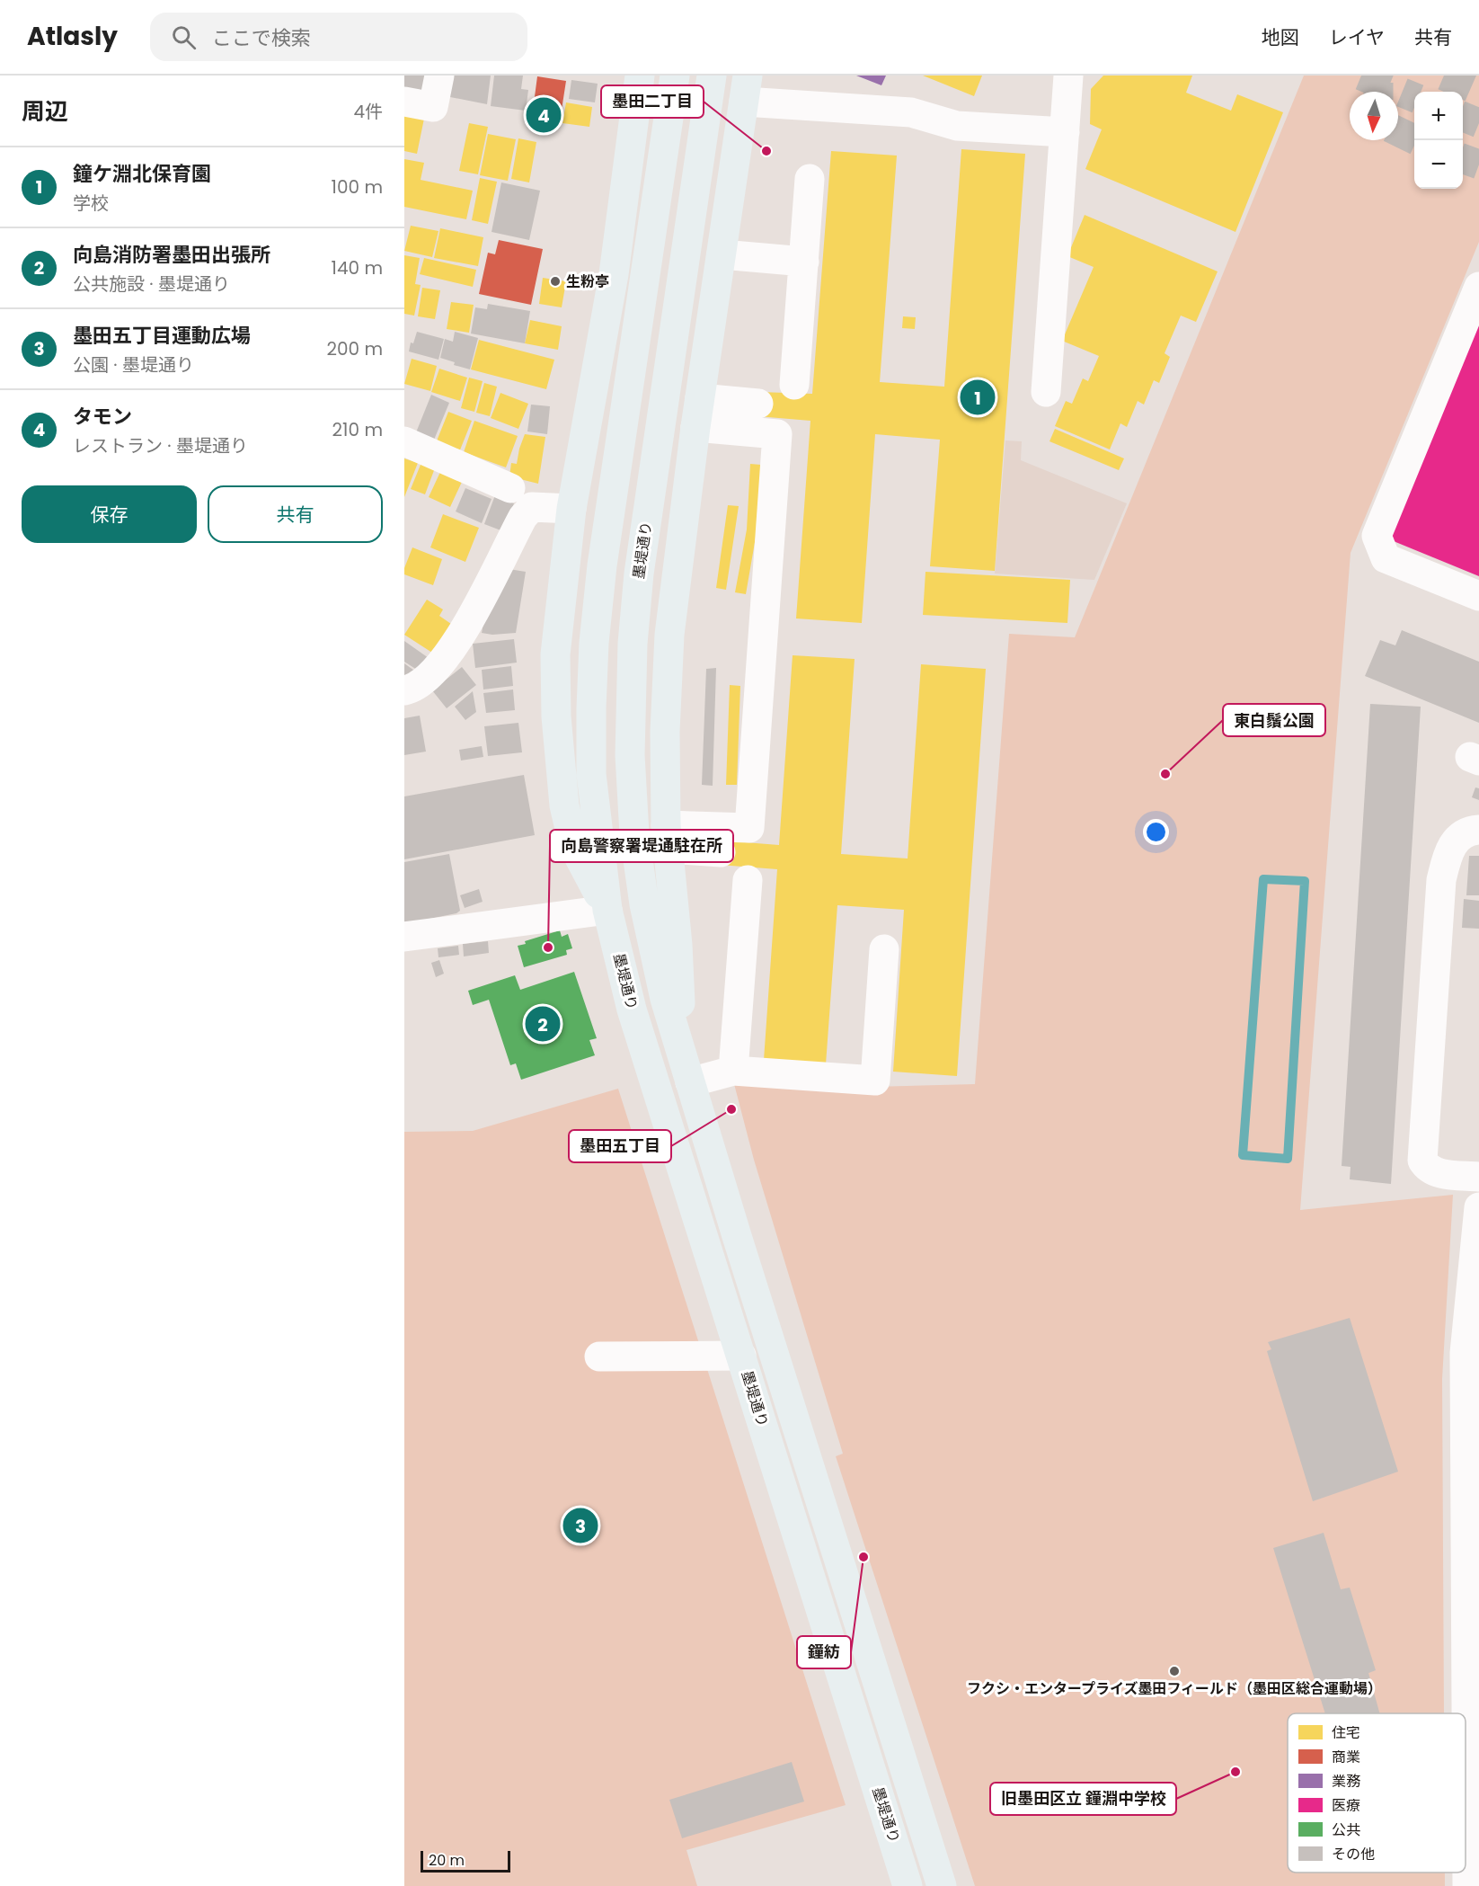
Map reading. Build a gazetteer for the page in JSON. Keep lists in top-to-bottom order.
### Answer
{
  "streets": {
    "main road": ["墨堤通り"]
  },
  "places": [
    "墨田二丁目",
    "生粉亭",
    "東白鬚公園",
    "向島警察署堤通駐在所",
    "墨田五丁目",
    "鐘紡",
    "フクシ・エンタープライズ墨田フィールド（墨田区総合運動場）",
    "旧墨田区立 鐘淵中学校"
  ],
  "legend": [
    "住宅",
    "商業",
    "業務",
    "医療",
    "公共",
    "その他"
  ],
  "scale_bar": "20 m",
  "north": "bottom",
  "page": {
    "header": "Atlasly",
    "search": "ここで検索",
    "nav": ["地図", "レイヤ", "共有"],
    "heading": ["周辺", "4件"],
    "map_buttons": ["+", "−"],
    "pins": [
      "4",
      "1",
      "2",
      "3"
    ],
    "list": [
      {
        "mark": "1",
        "name": "鐘ケ淵北保育園",
        "note": "学校",
        "value": "100 m"
      },
      {
        "mark": "2",
        "name": "向島消防署墨田出張所",
        "note": "公共施設 · 墨堤通り",
        "value": "140 m"
      },
      {
        "mark": "3",
        "name": "墨田五丁目運動広場",
        "note": "公園 · 墨堤通り",
        "value": "200 m"
      },
      {
        "mark": "4",
        "name": "タモン",
        "note": "レストラン · 墨堤通り",
        "value": "210 m"
      }
    ],
    "buttons": ["保存", "共有"],
    "scale": "20 m"
  }
}
